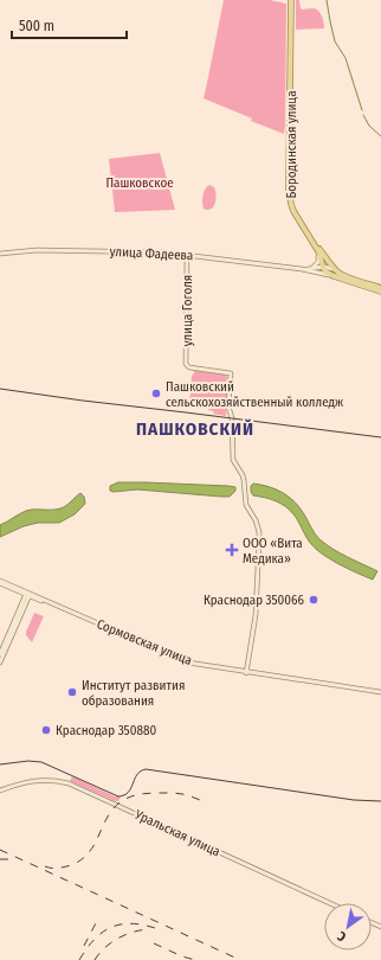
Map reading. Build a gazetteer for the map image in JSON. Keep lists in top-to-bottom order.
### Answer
{
  "streets": {
    "main road": [
      "Бородинская улица",
      "улица Фадеева",
      "улица Гоголя",
      "Сормовская улица",
      "Уральская улица"
    ]
  },
  "crossings": [
    ["улица Фадеева", "улица Гоголя"],
    ["улица Гоголя", "Сормовская улица"]
  ],
  "districts": ["ПАШКОВСКИЙ"],
  "parks": ["Пашковское"],
  "places": {
    "other": [
      "Пашковский сельскохозяйственный колледж",
      "Краснодар 350066",
      "Институт развития образования",
      "Краснодар 350880"
    ],
    "health": ["ООО «Вита Медика»"]
  },
  "scale_bar": "500 m",
  "north": "bottom left"
}
